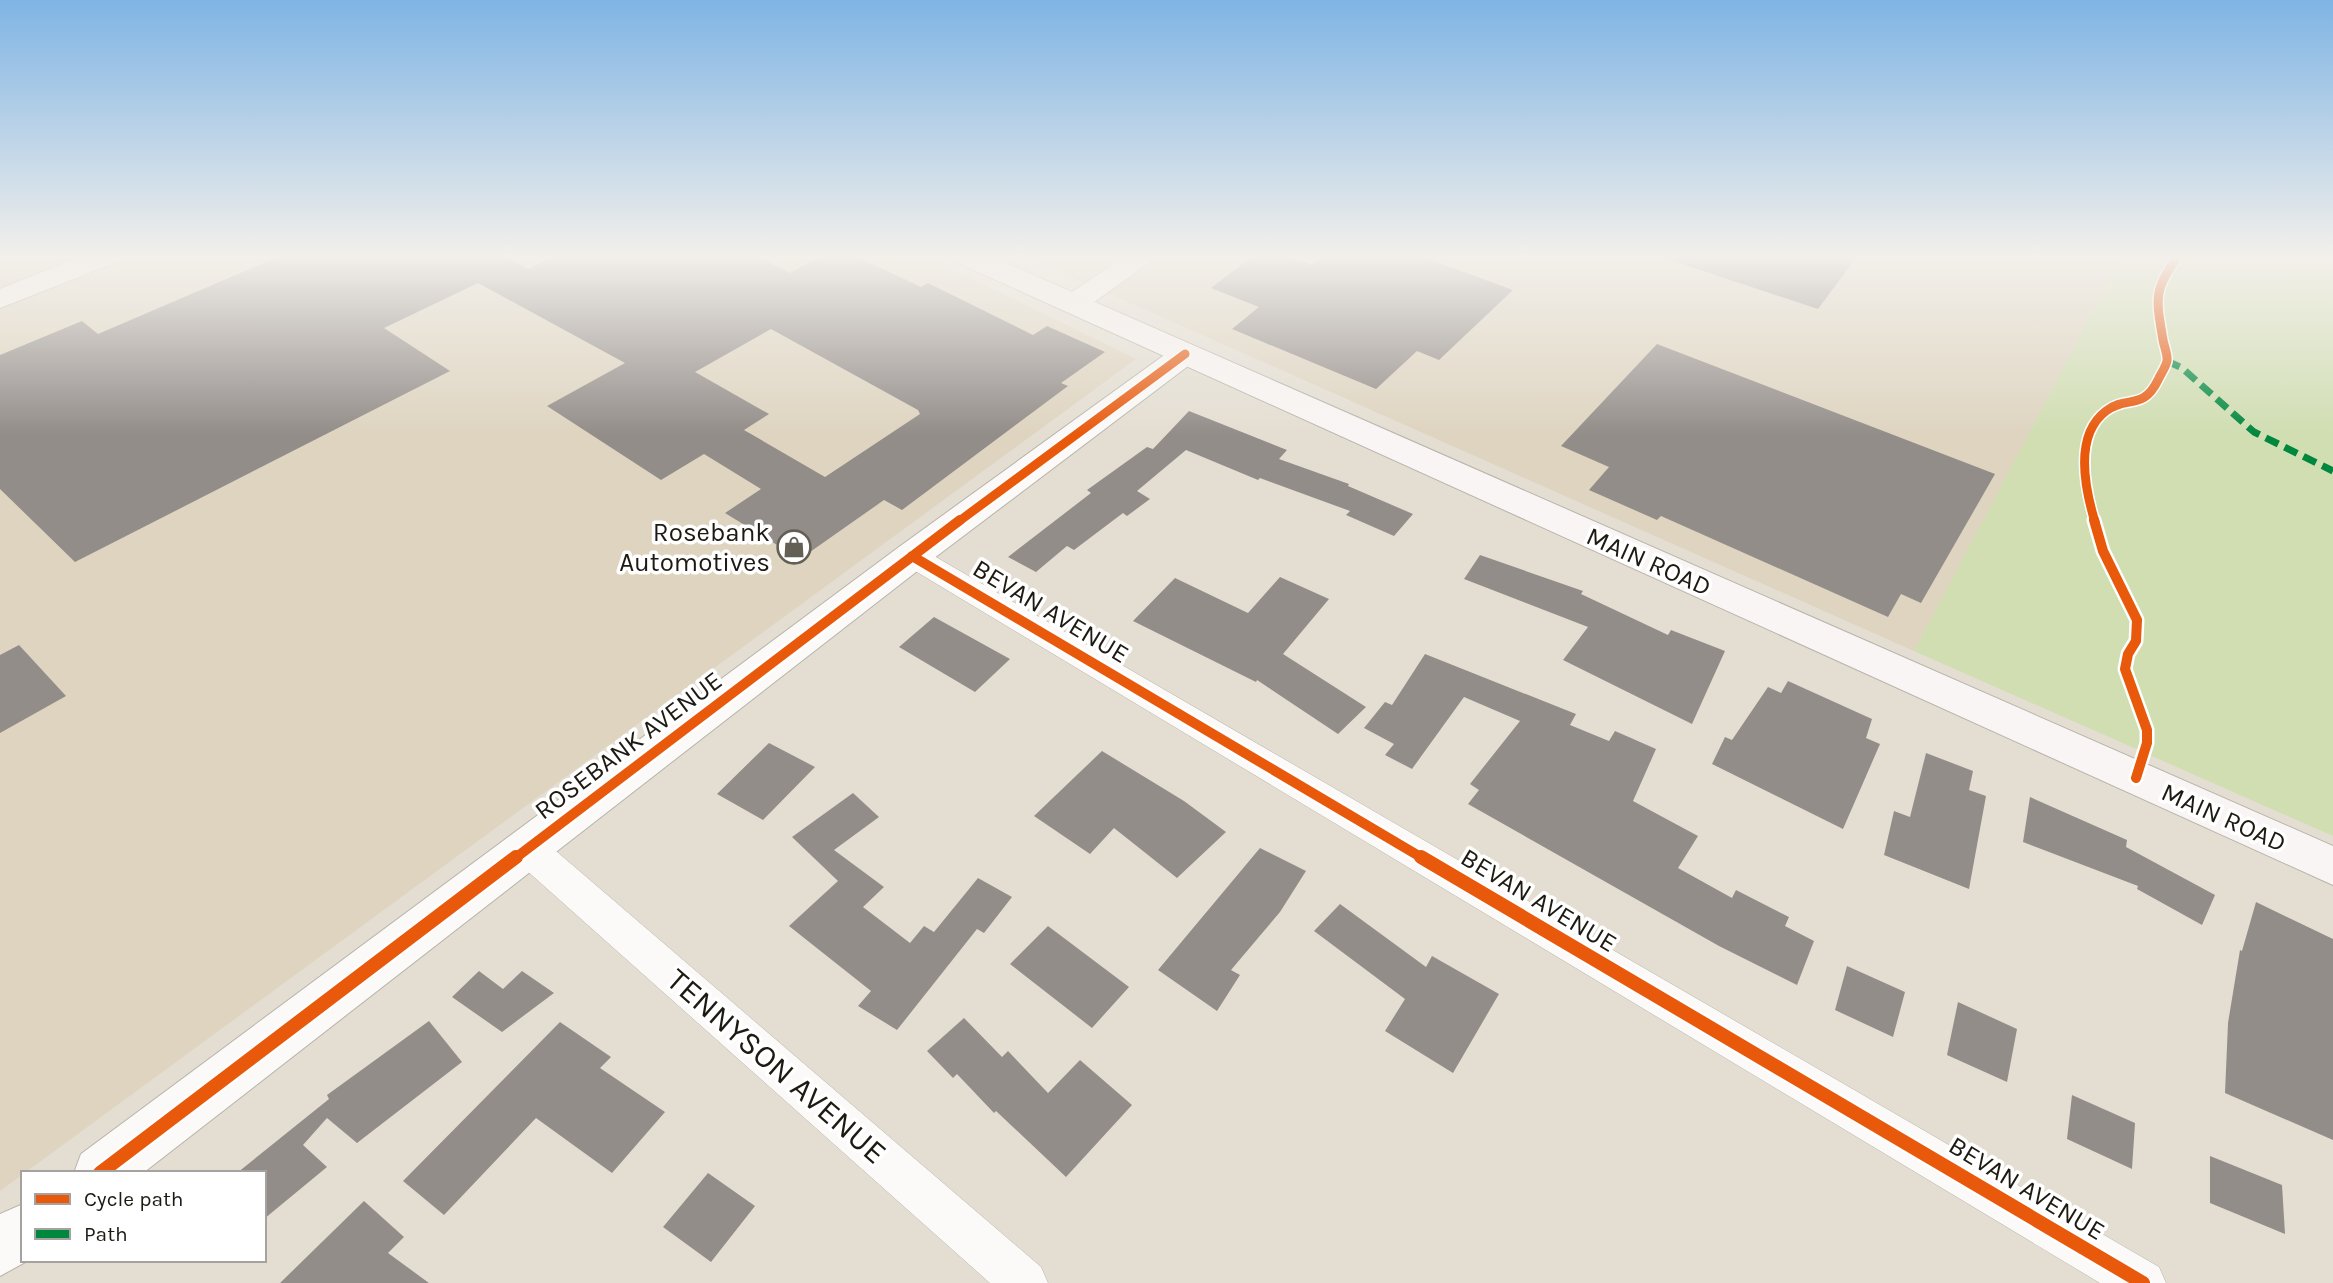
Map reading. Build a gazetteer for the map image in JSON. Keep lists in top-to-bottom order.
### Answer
{
  "streets": {
    "main road": ["MAIN ROAD"],
    "street": ["BEVAN AVENUE", "ROSEBANK AVENUE", "TENNYSON AVENUE"]
  },
  "crossings": [
    ["MAIN ROAD", "ROSEBANK AVENUE"],
    ["BEVAN AVENUE", "ROSEBANK AVENUE"],
    ["ROSEBANK AVENUE", "TENNYSON AVENUE"]
  ],
  "places": {
    "shop": ["Rosebank Automotives"]
  },
  "legend": ["Cycle path", "Path"]
}
